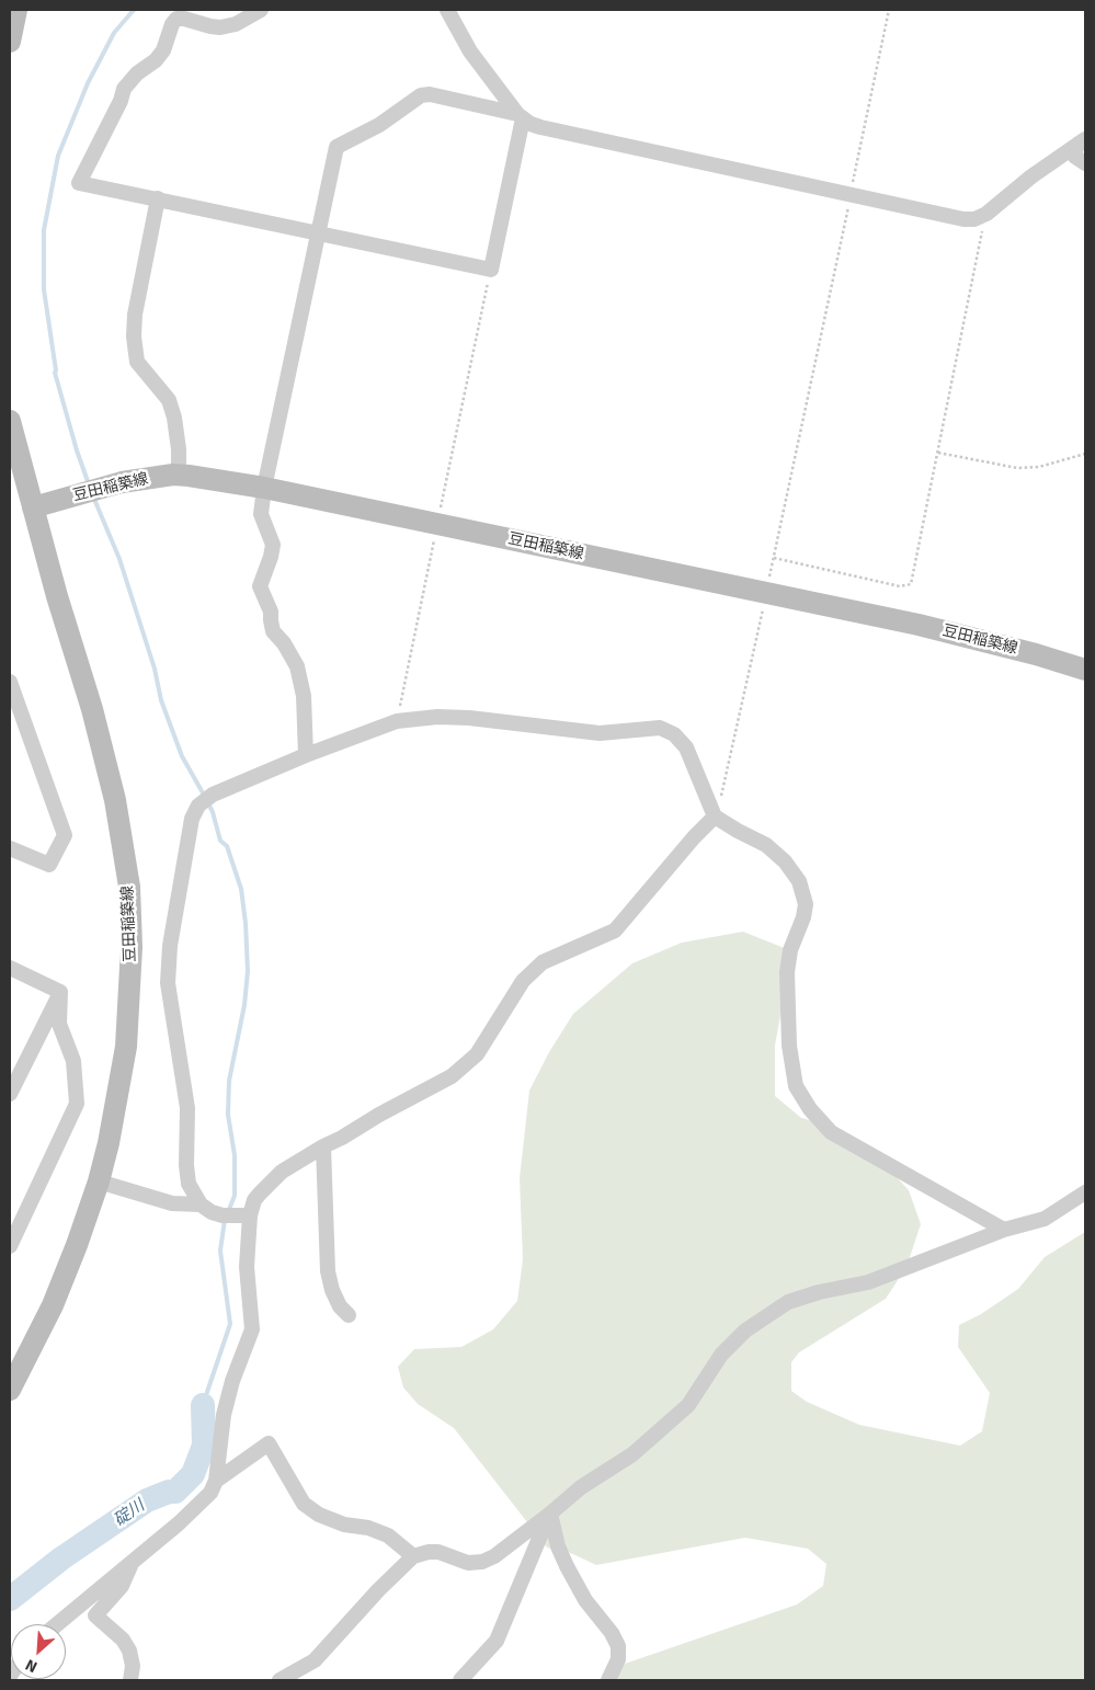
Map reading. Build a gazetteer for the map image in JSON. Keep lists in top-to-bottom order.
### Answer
{
  "streets": {
    "main road": ["豆田稲築線"]
  },
  "water": ["碇川"],
  "north": "bottom left"
}
